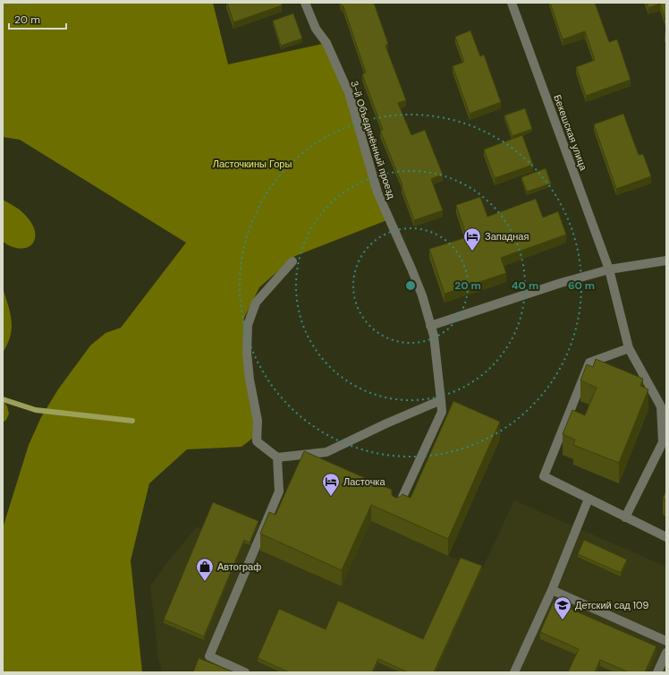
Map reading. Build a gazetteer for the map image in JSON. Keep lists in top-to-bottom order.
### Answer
{
  "streets": {
    "street": ["Бекешская улица", "3-й Объединённый проезд"]
  },
  "parks": ["Ласточкины Горы"],
  "places": {
    "hotel": ["Западная", "Ласточка"],
    "shop": ["Автограф"],
    "school or university": ["Детский сад 109"]
  },
  "scale_bar": "20 m",
  "rings": ["20 m", "40 m", "60 m"]
}
